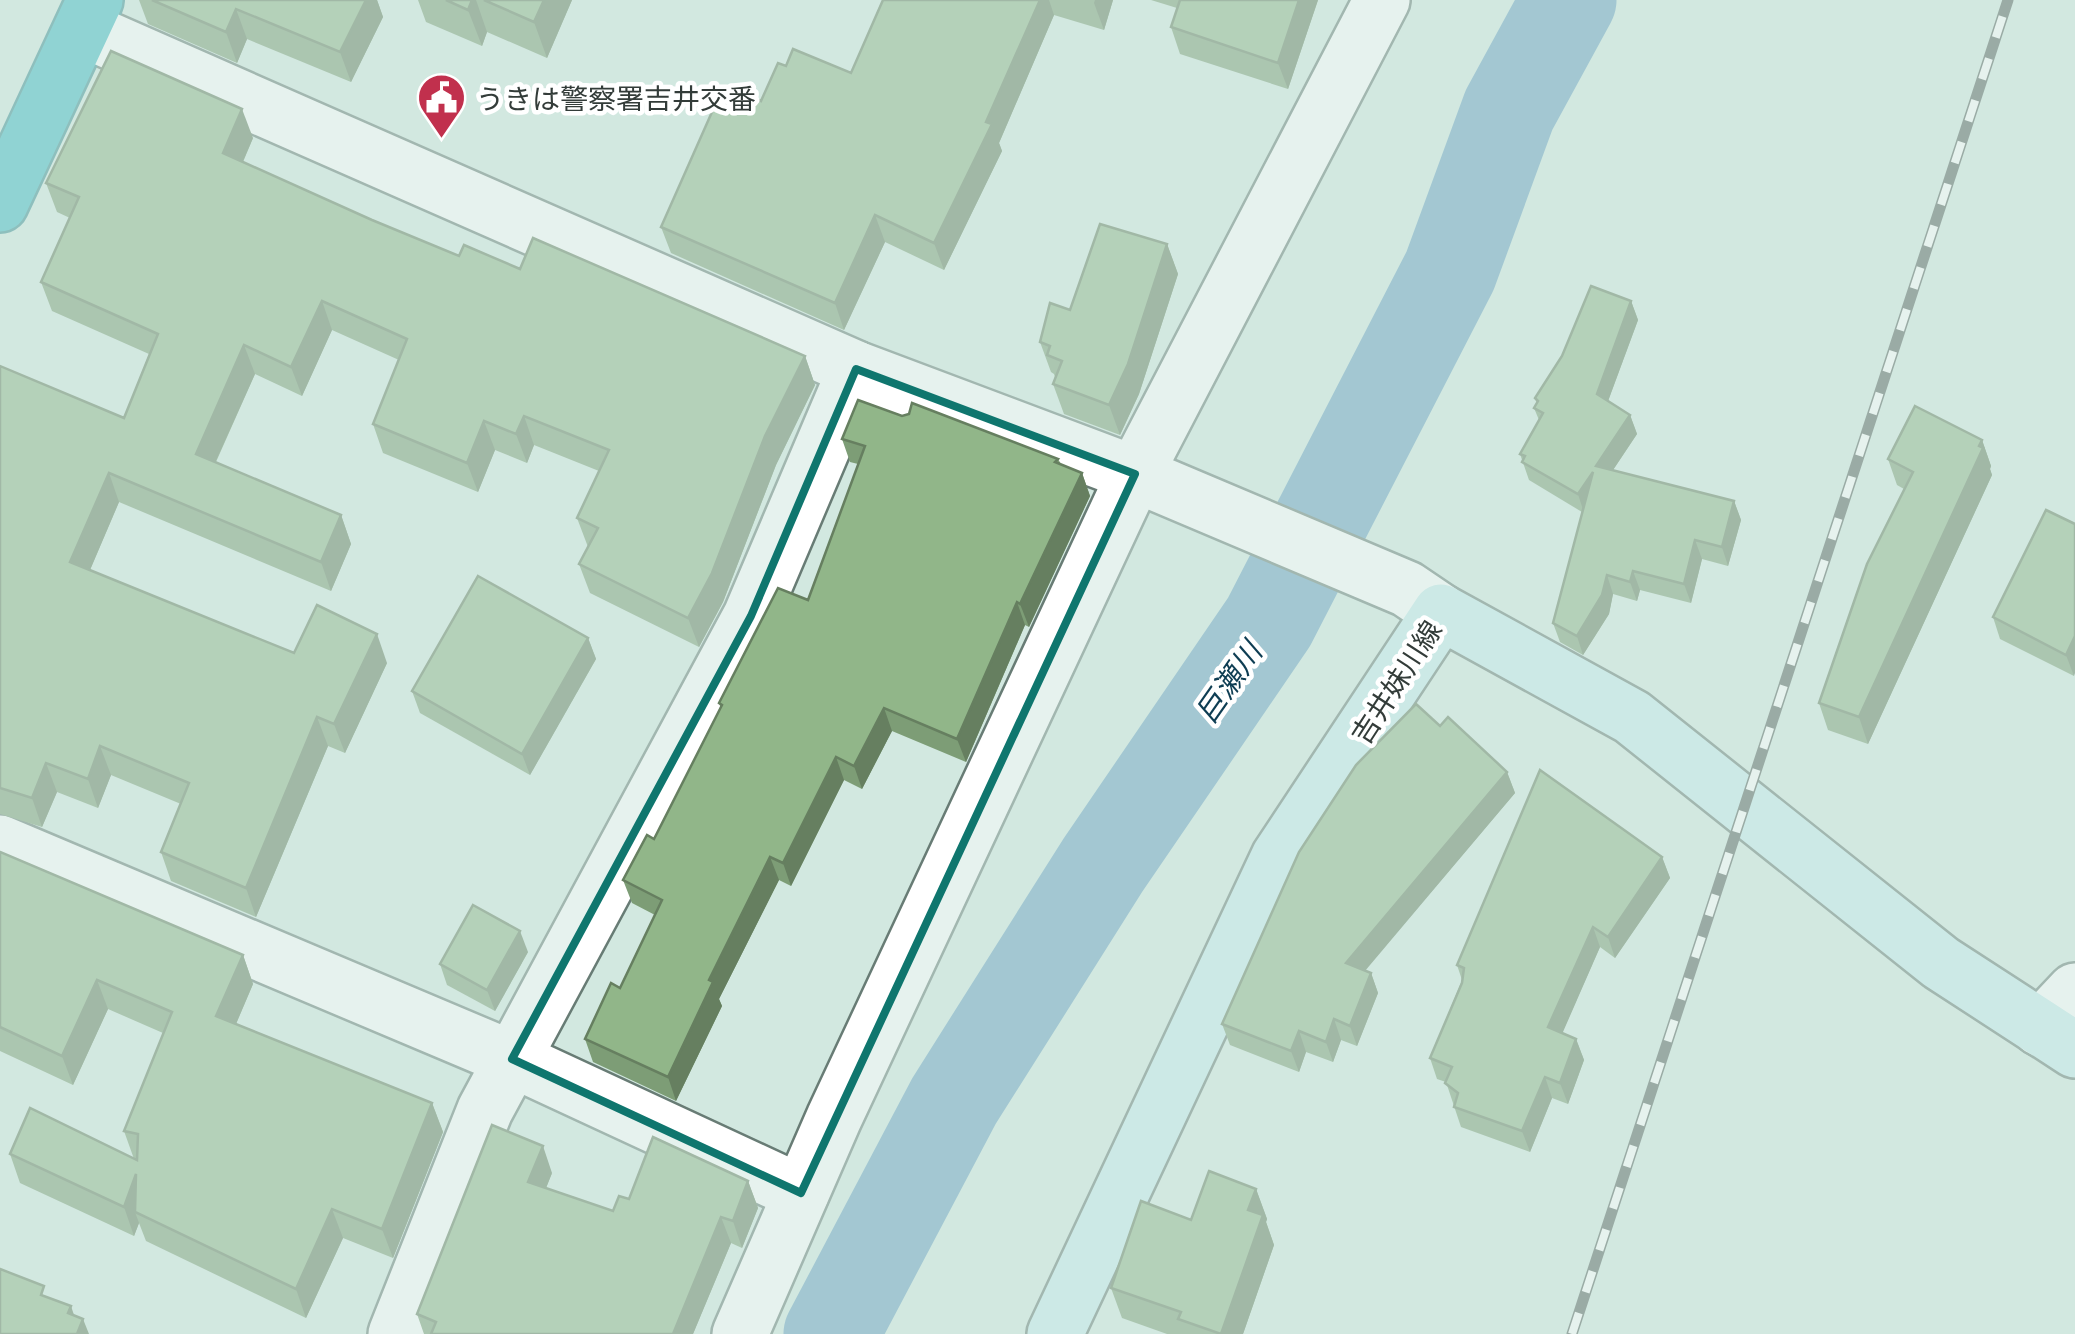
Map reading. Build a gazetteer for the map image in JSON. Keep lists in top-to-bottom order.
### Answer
{
  "streets": {
    "main road": ["吉井妹川線"]
  },
  "water": ["巨瀬川"],
  "places": {
    "public building": ["うきは警察署吉井交番"]
  }
}
